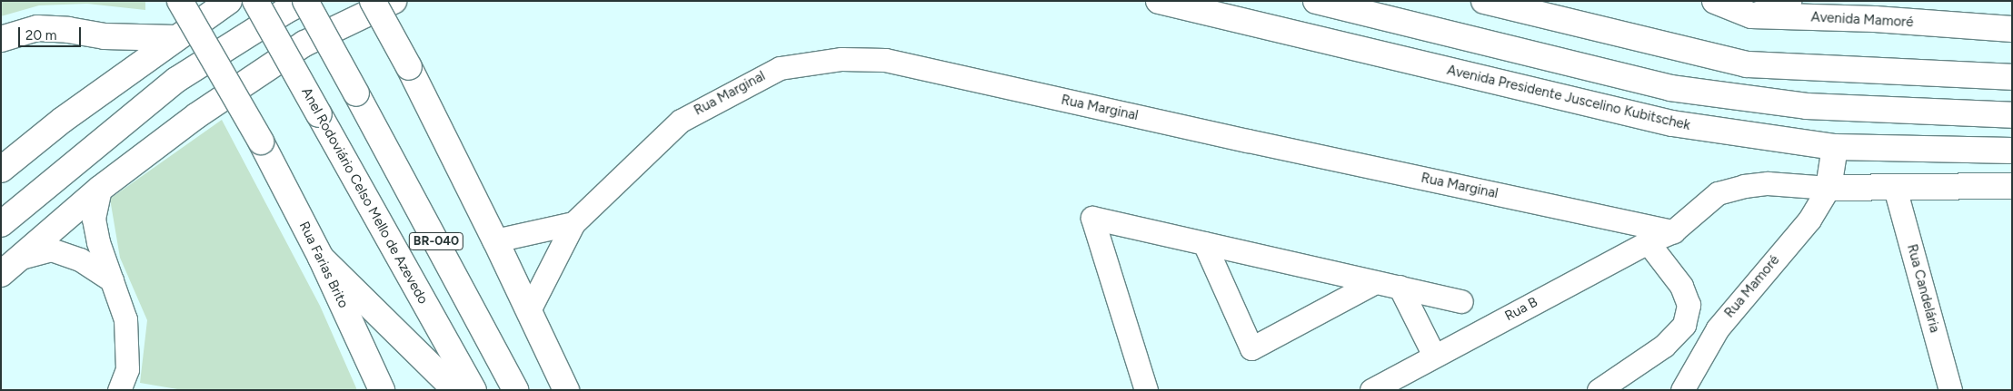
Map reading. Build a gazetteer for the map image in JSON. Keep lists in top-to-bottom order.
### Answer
{
  "streets": {
    "main road": [
      "Avenida Mamoré",
      "Avenida Presidente Juscelino Kubitschek",
      "Anel Rodoviário Celso Mello de Azevedo",
      "BR-040",
      "Rua Farias Brito"
    ],
    "street": [
      "Rua Marginal",
      "Rua Mamoré",
      "Rua Candelária",
      "Rua B"
    ]
  },
  "crossings": [
    ["Rua Marginal", "Rua B"],
    ["Rua Mamoré", "Rua B"]
  ],
  "scale_bar": "20 m"
}
